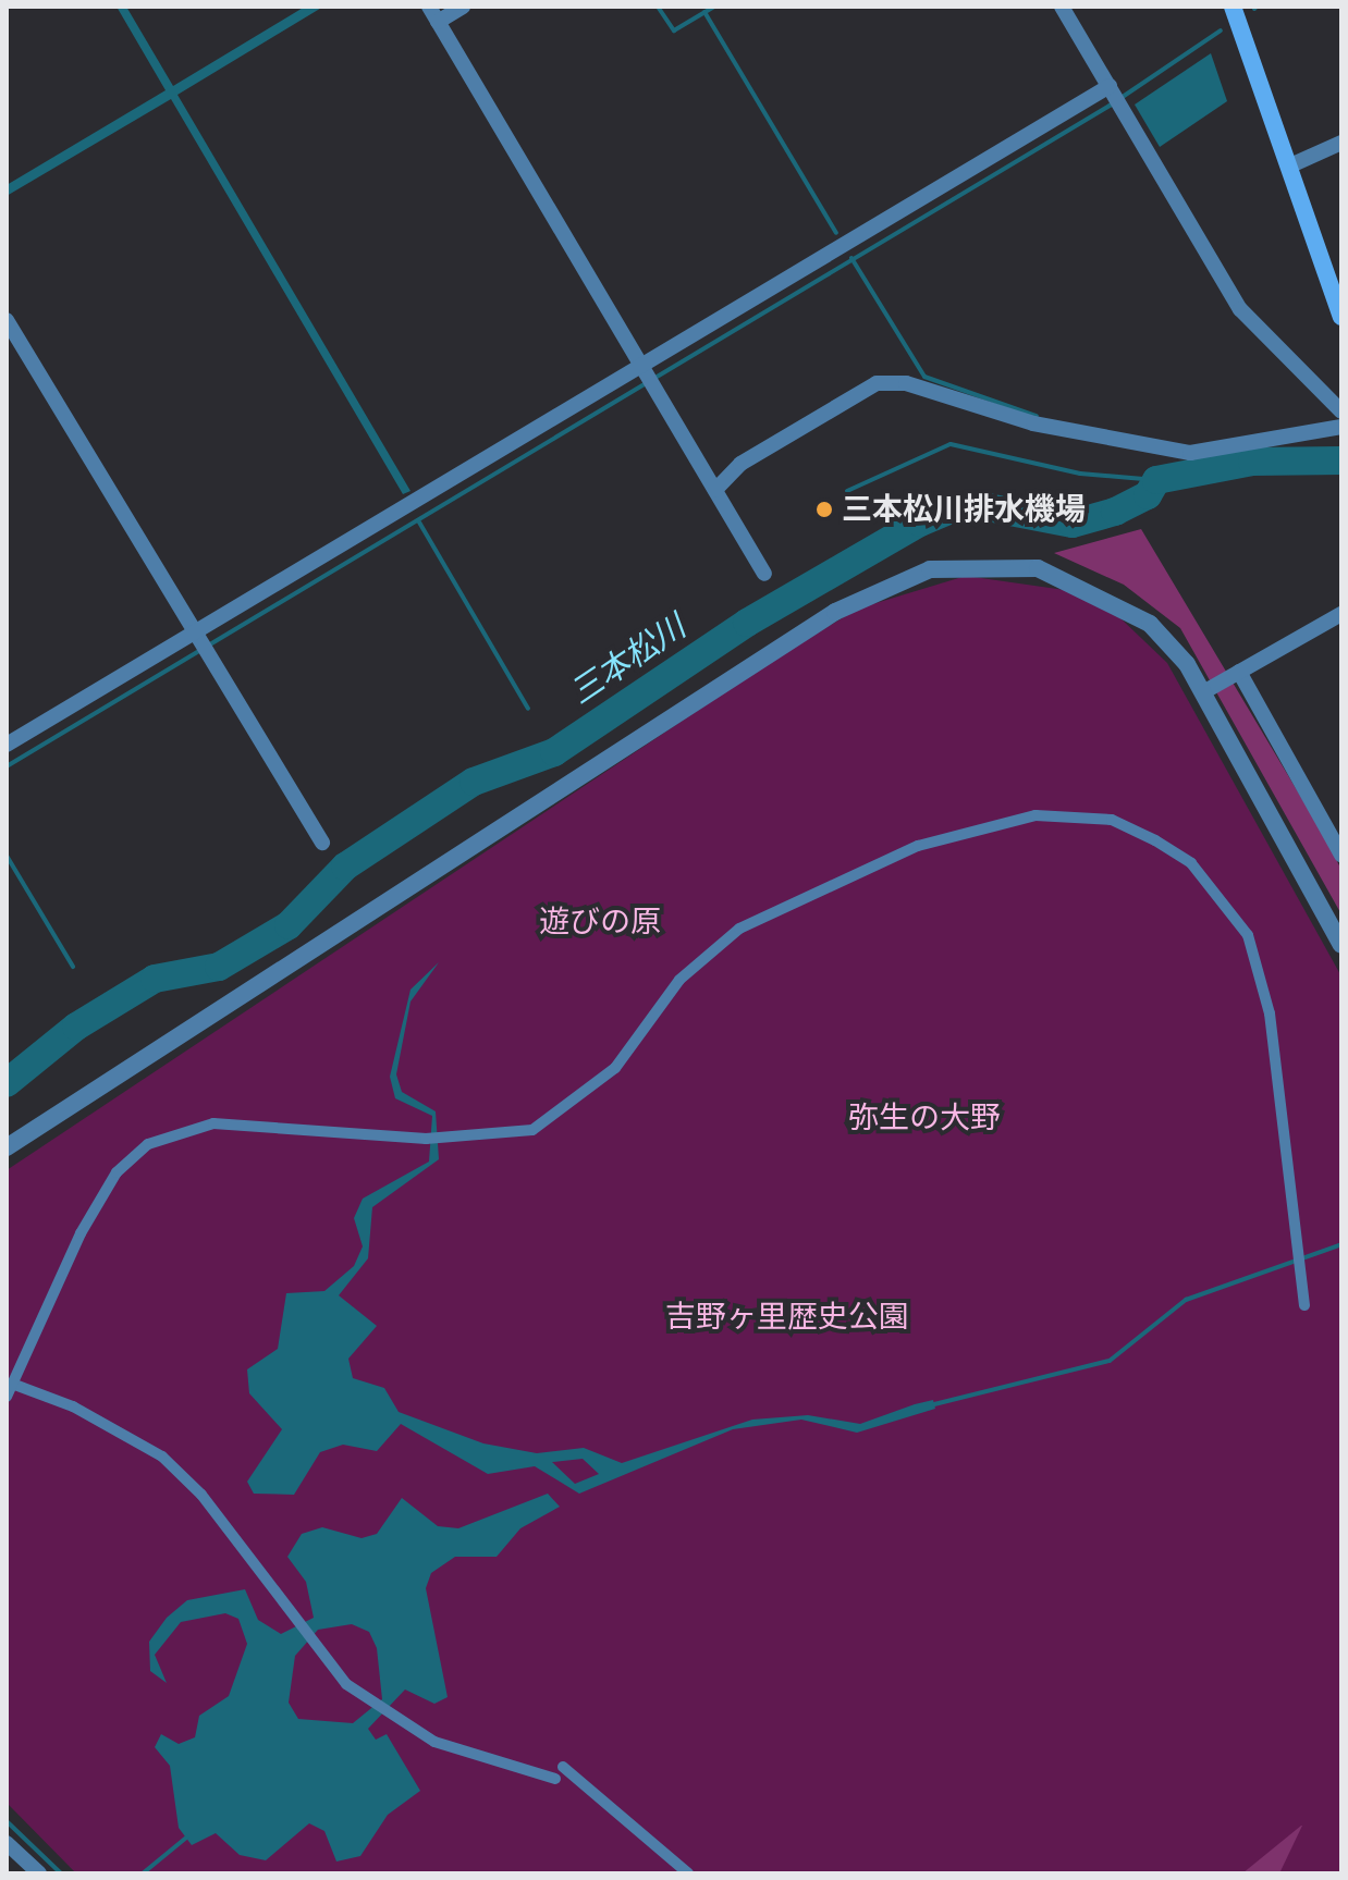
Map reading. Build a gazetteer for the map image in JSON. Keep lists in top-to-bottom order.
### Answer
{
  "water": ["三本松川"],
  "parks": ["遊びの原", "弥生の大野", "吉野ヶ里歴史公園"],
  "places": ["三本松川排水機場"]
}
